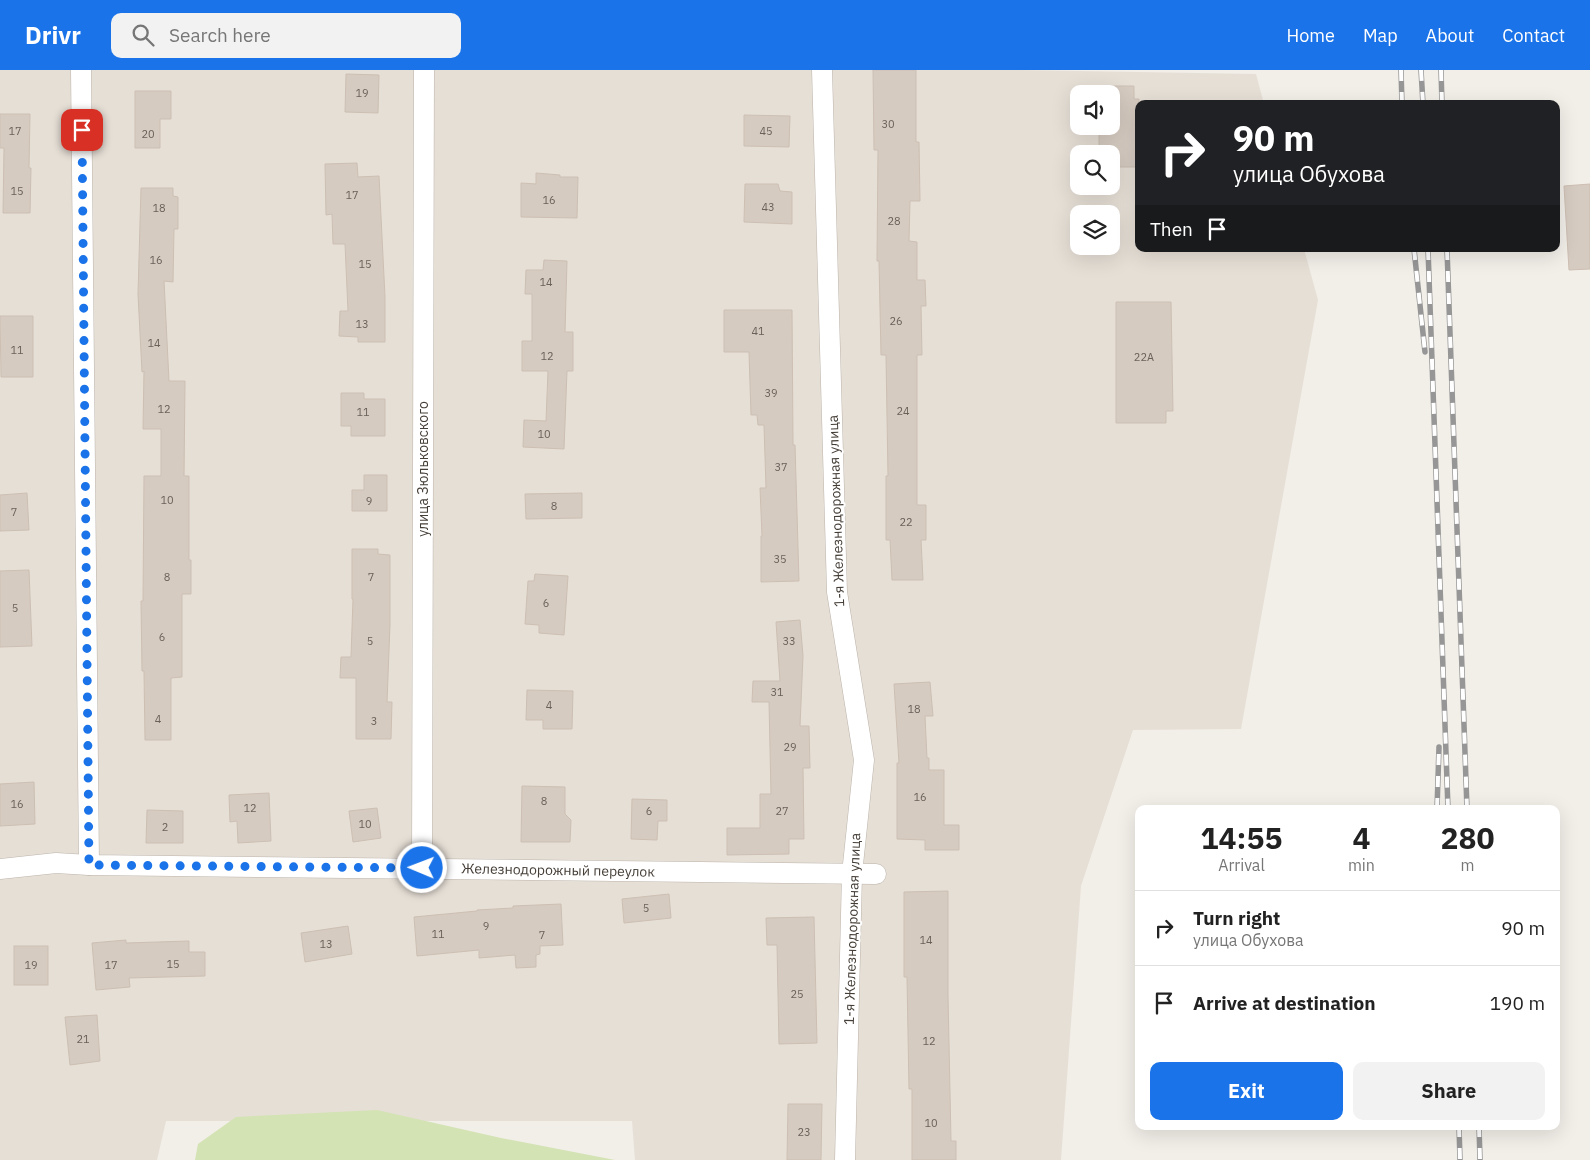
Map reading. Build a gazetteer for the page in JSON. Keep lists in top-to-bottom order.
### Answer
{
  "streets": {
    "street": ["улица Зюльковского", "1-я Железнодорожная улица", "Железнодорожный переулок"]
  },
  "crossings": [
    ["улица Зюльковского", "Железнодорожный переулок"],
    ["1-я Железнодорожная улица", "Железнодорожный переулок"]
  ],
  "house_numbers": [
    "19",
    "30",
    "17",
    "45",
    "20",
    "15",
    "17",
    "16",
    "43",
    "18",
    "28",
    "16",
    "15",
    "14",
    "26",
    "13",
    "41",
    "14",
    "11",
    "12",
    "22А",
    "39",
    "12",
    "24",
    "11",
    "10",
    "37",
    "10",
    "9",
    "8",
    "7",
    "22",
    "35",
    "8",
    "7",
    "6",
    "5",
    "6",
    "5",
    "33",
    "31",
    "4",
    "18",
    "4",
    "3",
    "29",
    "16",
    "8",
    "16",
    "12",
    "6",
    "27",
    "10",
    "2",
    "5",
    "9",
    "11",
    "7",
    "14",
    "13",
    "15",
    "19",
    "17",
    "25",
    "21",
    "12",
    "10",
    "23"
  ],
  "page": {
    "header": "Drivr",
    "search": "Search here",
    "nav": [
      "Home",
      "Map",
      "About",
      "Contact"
    ],
    "turn": ["90 m", "улица Обухова"],
    "then": "Then",
    "eta": [
      "14:55",
      "Arrival",
      "4",
      "min",
      "280",
      "m"
    ],
    "list": [
      {
        "name": "Turn right",
        "note": "улица Обухова",
        "value": "90 m"
      },
      {
        "name": "Arrive at destination",
        "value": "190 m"
      }
    ],
    "buttons": ["Exit", "Share"]
  }
}
